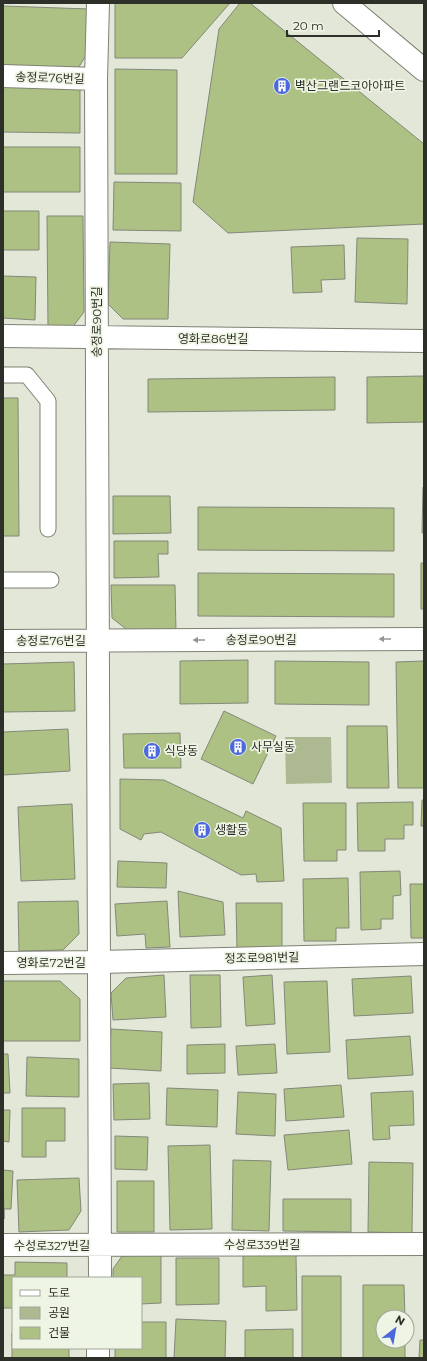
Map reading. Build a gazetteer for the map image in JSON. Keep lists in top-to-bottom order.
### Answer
{
  "streets": {
    "street": [
      "송정로76번길",
      "송정로90번길",
      "영화로86번길",
      "정조로981번길",
      "영화로72번길",
      "수성로339번길",
      "수성로327번길"
    ]
  },
  "crossings": [
    ["송정로76번길", "송정로90번길"],
    ["송정로90번길", "영화로86번길"],
    ["송정로90번길", "정조로981번길"],
    ["송정로90번길", "영화로72번길"],
    ["정조로981번길", "영화로72번길"],
    ["수성로339번길", "수성로327번길"]
  ],
  "places": {
    "building": [
      "벽산그랜드코아아파트",
      "사무실동",
      "식당동",
      "생활동"
    ]
  },
  "legend": ["도로", "공원", "건물"],
  "scale_bar": "20 m",
  "north": "top right"
}
